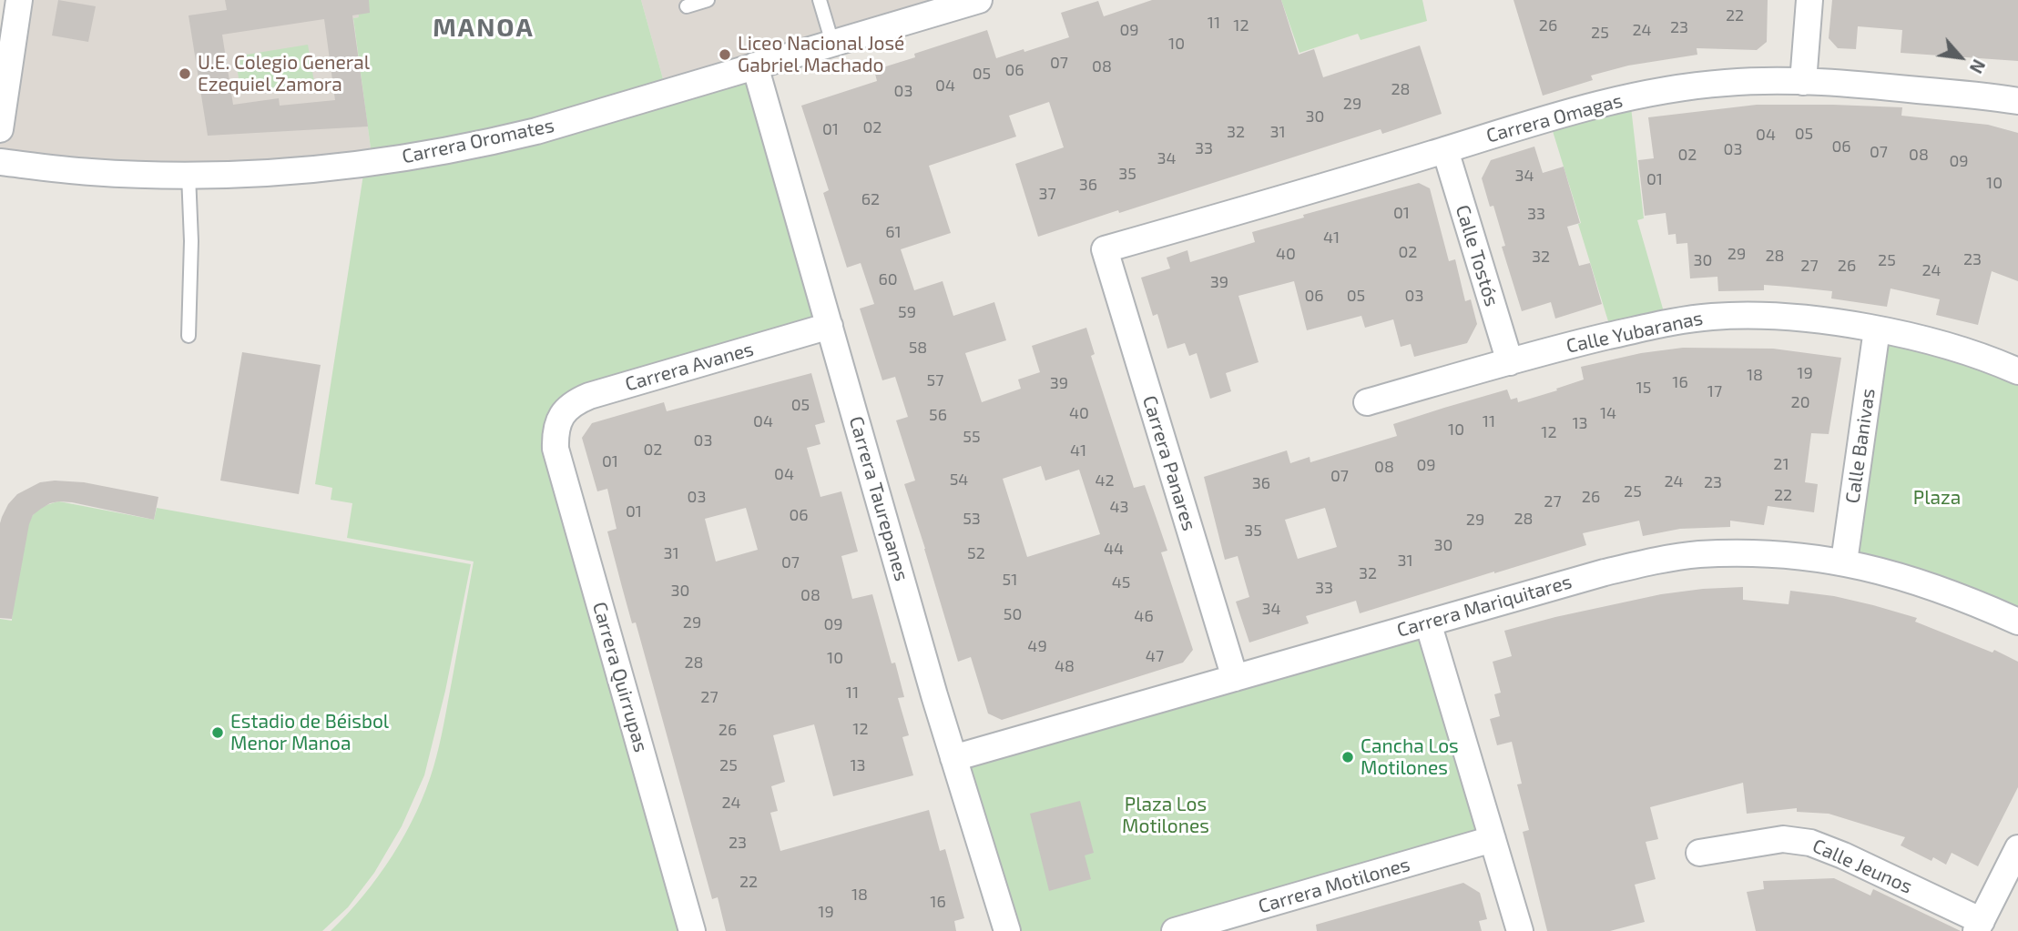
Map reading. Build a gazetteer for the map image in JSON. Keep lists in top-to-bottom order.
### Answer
{
  "streets": {
    "street": [
      "Carrera Omagas",
      "Carrera Oromates",
      "Calle Tostós",
      "Calle Yubaranas",
      "Carrera Avanes",
      "Calle Banivas",
      "Carrera Panares",
      "Carrera Taurepanes",
      "Carrera Mariquitares",
      "Carrera Quirrupas",
      "Calle Jeunos",
      "Carrera Motilones"
    ]
  },
  "crossings": [
    ["Carrera Omagas", "Calle Tostós"],
    ["Carrera Omagas", "Carrera Panares"],
    ["Carrera Oromates", "Carrera Taurepanes"],
    ["Calle Tostós", "Calle Yubaranas"],
    ["Calle Yubaranas", "Calle Banivas"],
    ["Carrera Avanes", "Carrera Taurepanes"],
    ["Carrera Avanes", "Carrera Quirrupas"],
    ["Calle Banivas", "Carrera Mariquitares"],
    ["Carrera Panares", "Carrera Mariquitares"],
    ["Carrera Taurepanes", "Carrera Mariquitares"]
  ],
  "districts": ["MANOA"],
  "parks": ["Plaza", "Plaza Los Motilones"],
  "places": [
    "Liceo Nacional José Gabriel Machado",
    "U.E. Colegio General Ezequiel Zamora",
    "Estadio de Béisbol Menor Manoa",
    "Cancha Los Motilones"
  ],
  "house_numbers": [
    "22",
    "11",
    "12",
    "26",
    "23",
    "09",
    "24",
    "25",
    "10",
    "07",
    "08",
    "06",
    "05",
    "04",
    "28",
    "03",
    "29",
    "30",
    "02",
    "01",
    "32",
    "31",
    "05",
    "04",
    "06",
    "33",
    "03",
    "07",
    "02",
    "08",
    "34",
    "09",
    "35",
    "34",
    "01",
    "10",
    "36",
    "37",
    "62",
    "01",
    "33",
    "61",
    "41",
    "02",
    "40",
    "29",
    "28",
    "32",
    "23",
    "30",
    "25",
    "27",
    "26",
    "24",
    "60",
    "39",
    "06",
    "05",
    "03",
    "59",
    "58",
    "19",
    "18",
    "57",
    "16",
    "39",
    "15",
    "17",
    "20",
    "05",
    "40",
    "14",
    "56",
    "04",
    "11",
    "13",
    "10",
    "12",
    "55",
    "03",
    "02",
    "41",
    "01",
    "21",
    "09",
    "08",
    "04",
    "07",
    "54",
    "42",
    "24",
    "23",
    "36",
    "25",
    "22",
    "03",
    "26",
    "27",
    "43",
    "01",
    "06",
    "53",
    "28",
    "29",
    "35",
    "30",
    "44",
    "31",
    "52",
    "31",
    "07",
    "32",
    "51",
    "45",
    "33",
    "30",
    "08",
    "34",
    "50",
    "46",
    "29",
    "09",
    "49",
    "47",
    "10",
    "28",
    "48",
    "11",
    "27",
    "12",
    "26",
    "25",
    "13",
    "24",
    "23",
    "22",
    "18",
    "16",
    "19"
  ],
  "north": "bottom right"
}
